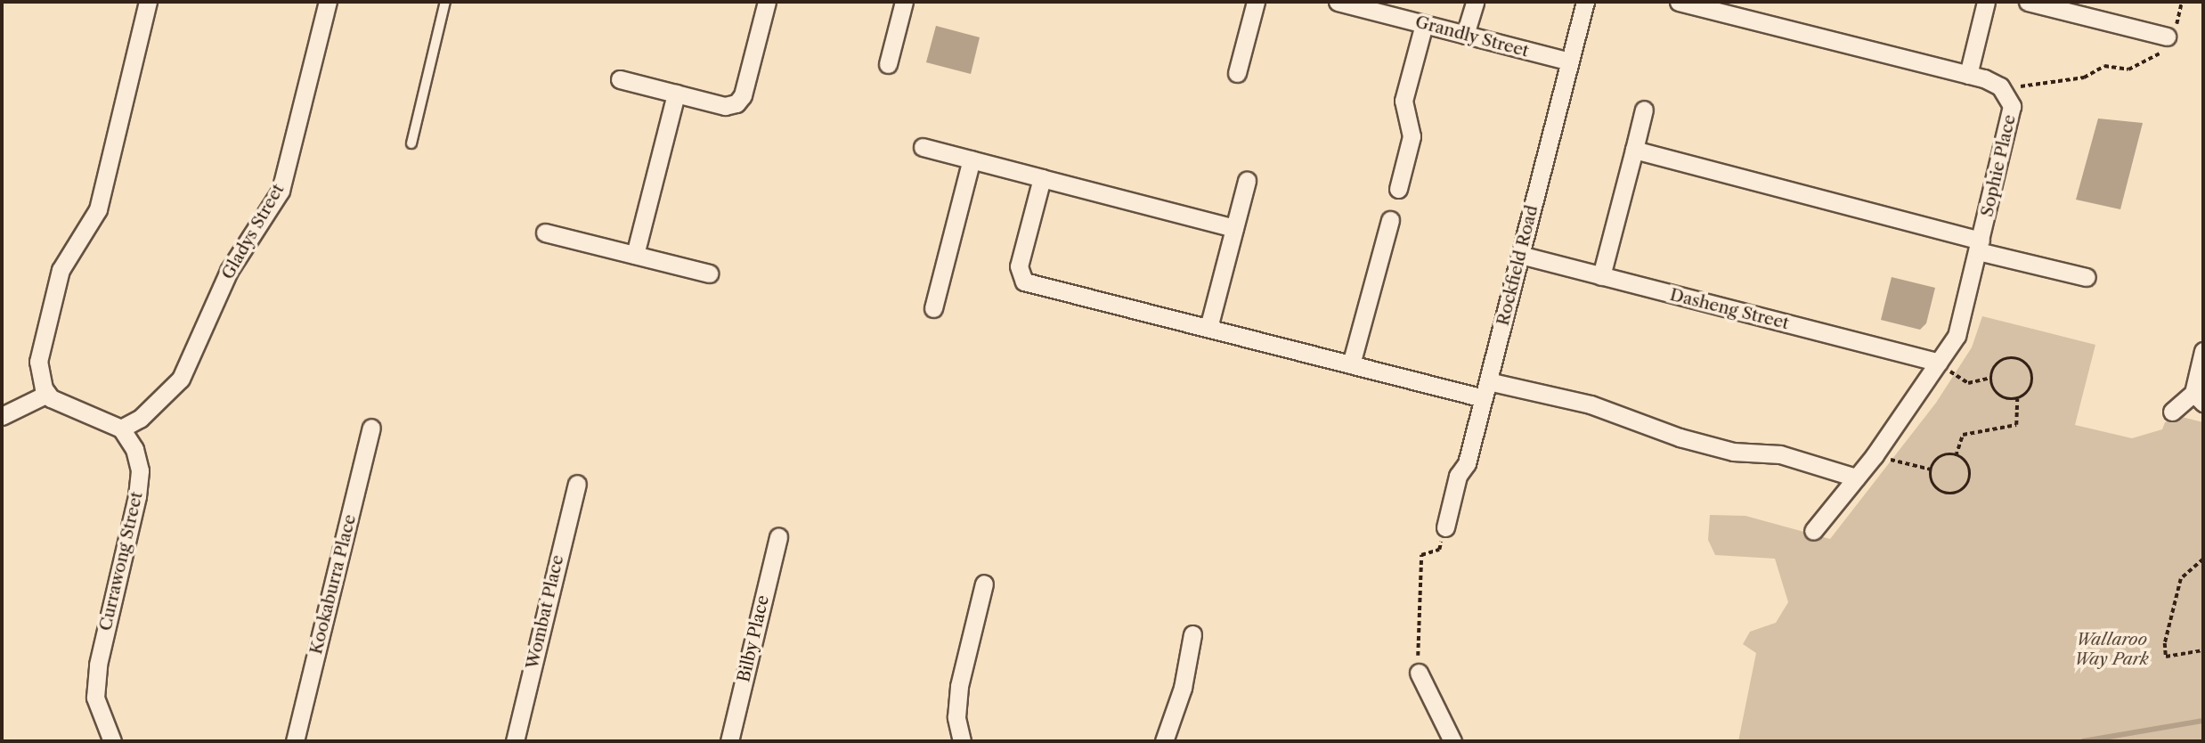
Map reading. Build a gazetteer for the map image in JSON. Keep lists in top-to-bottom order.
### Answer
{
  "streets": {
    "street": [
      "Grandly Street",
      "Sophie Place",
      "Gladys Street",
      "Rockfield Road",
      "Dasheng Street",
      "Currawong Street",
      "Kookaburra Place",
      "Wombat Place",
      "Bilby Place"
    ]
  },
  "crossings": [
    ["Grandly Street", "Rockfield Road"],
    ["Sophie Place", "Dasheng Street"],
    ["Gladys Street", "Currawong Street"],
    ["Rockfield Road", "Dasheng Street"]
  ],
  "parks": ["Wallaroo Way Park"]
}
